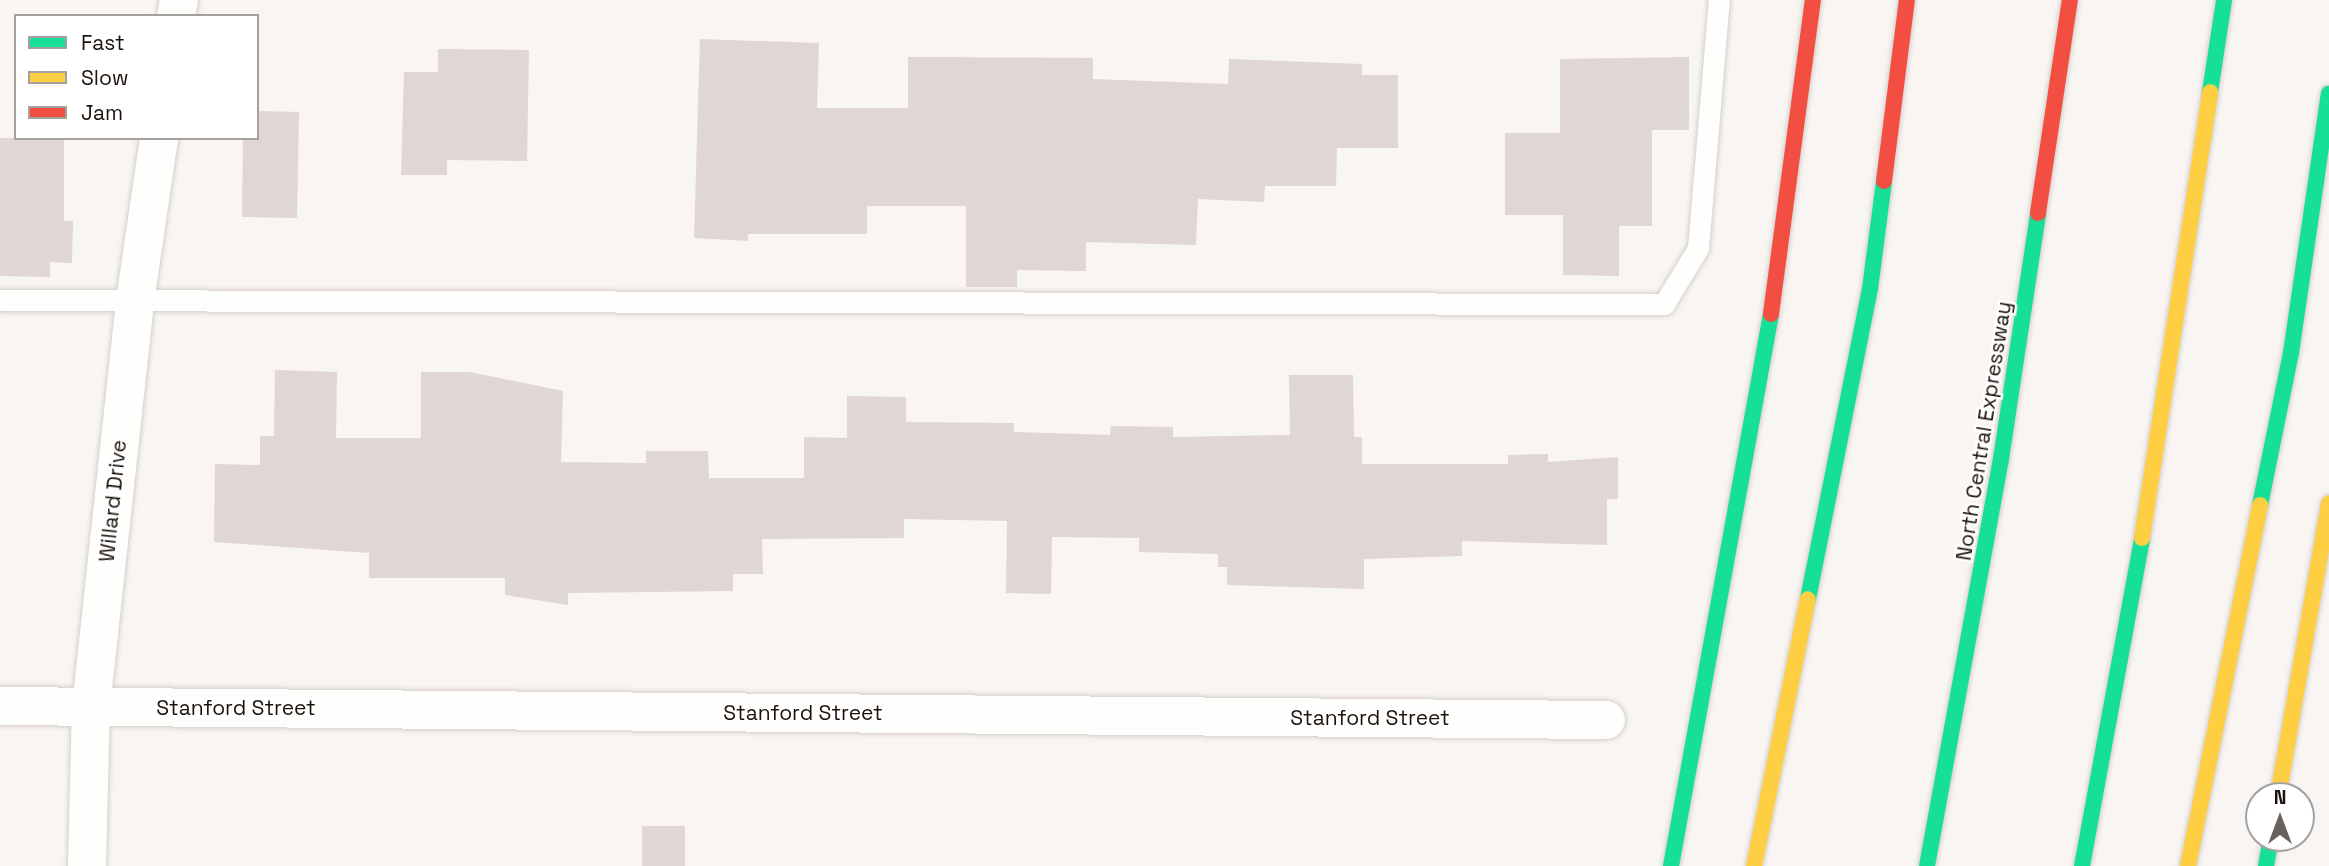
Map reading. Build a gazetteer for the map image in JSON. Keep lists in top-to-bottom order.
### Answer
{
  "streets": {
    "main road": ["North Central Expressway"],
    "street": ["Willard Drive", "Stanford Street"]
  },
  "crossings": [
    ["Willard Drive", "Stanford Street"]
  ],
  "legend": ["Fast", "Slow", "Jam"],
  "north": "top"
}
